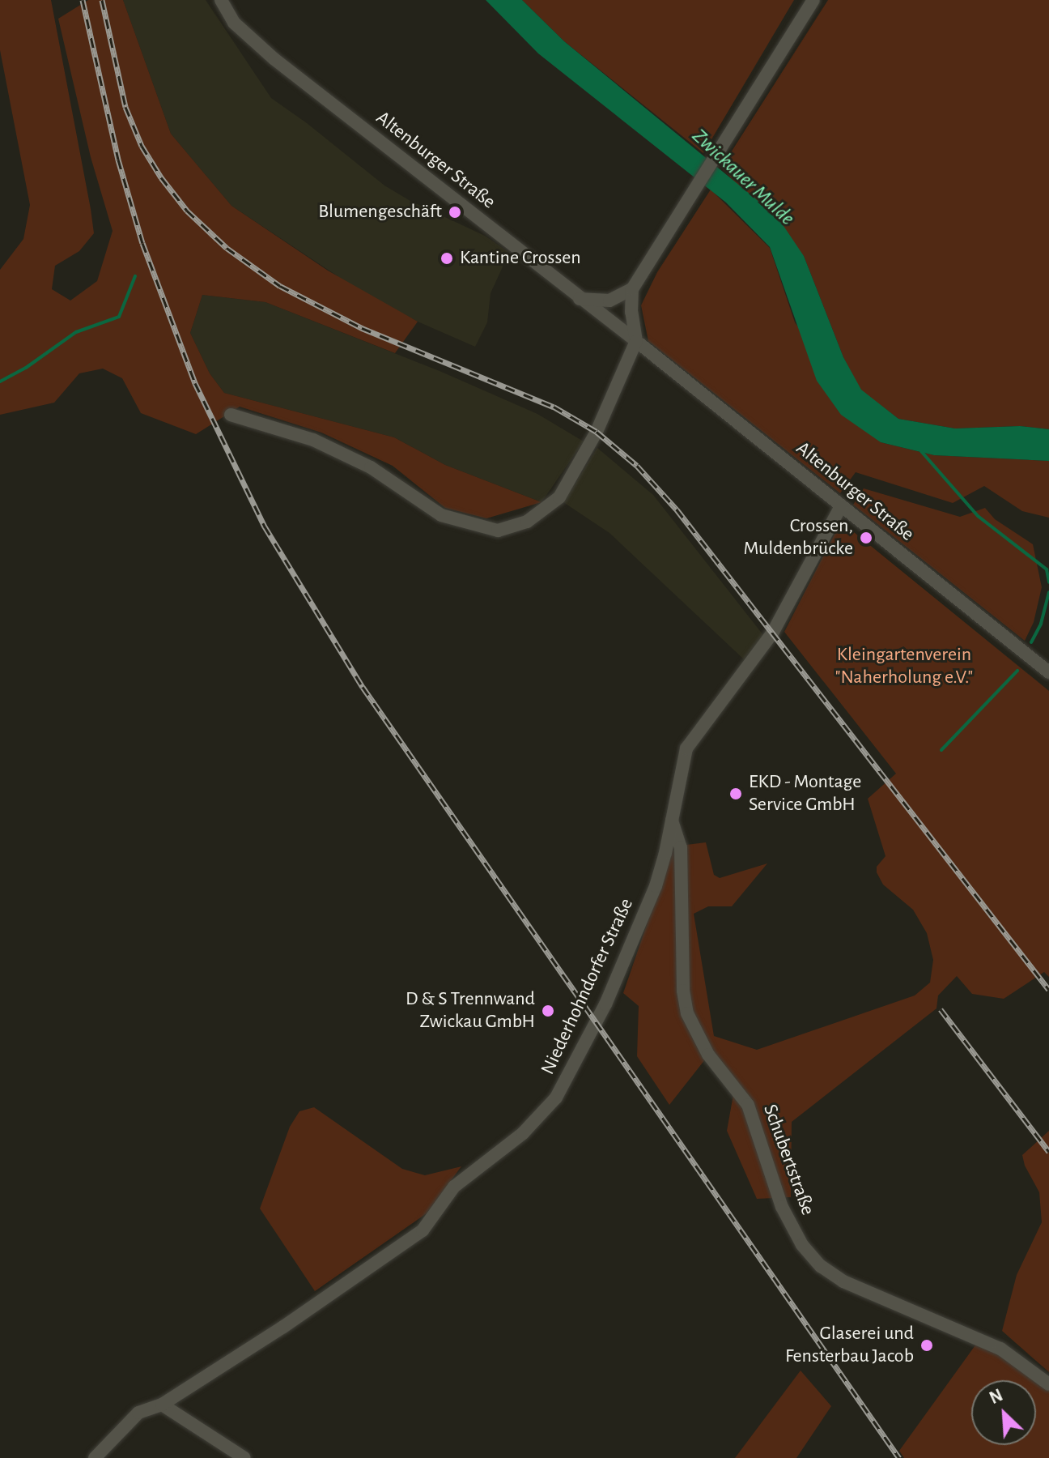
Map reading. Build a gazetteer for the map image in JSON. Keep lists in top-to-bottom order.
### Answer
{
  "streets": {
    "street": ["Altenburger Straße", "Niederhohndorfer Straße", "Schubertstraße"]
  },
  "crossings": [
    ["Altenburger Straße", "Niederhohndorfer Straße"],
    ["Niederhohndorfer Straße", "Schubertstraße"]
  ],
  "water": ["Zwickauer Mulde"],
  "parks": ["Kleingartenverein \"Naherholung e.V.\""],
  "places": [
    "Blumengeschäft",
    "Kantine Crossen",
    "Crossen, Muldenbrücke",
    "EKD - Montage Service GmbH",
    "D & S Trennwand Zwickau GmbH",
    "Glaserei und Fensterbau Jacob"
  ],
  "north": "top left"
}
